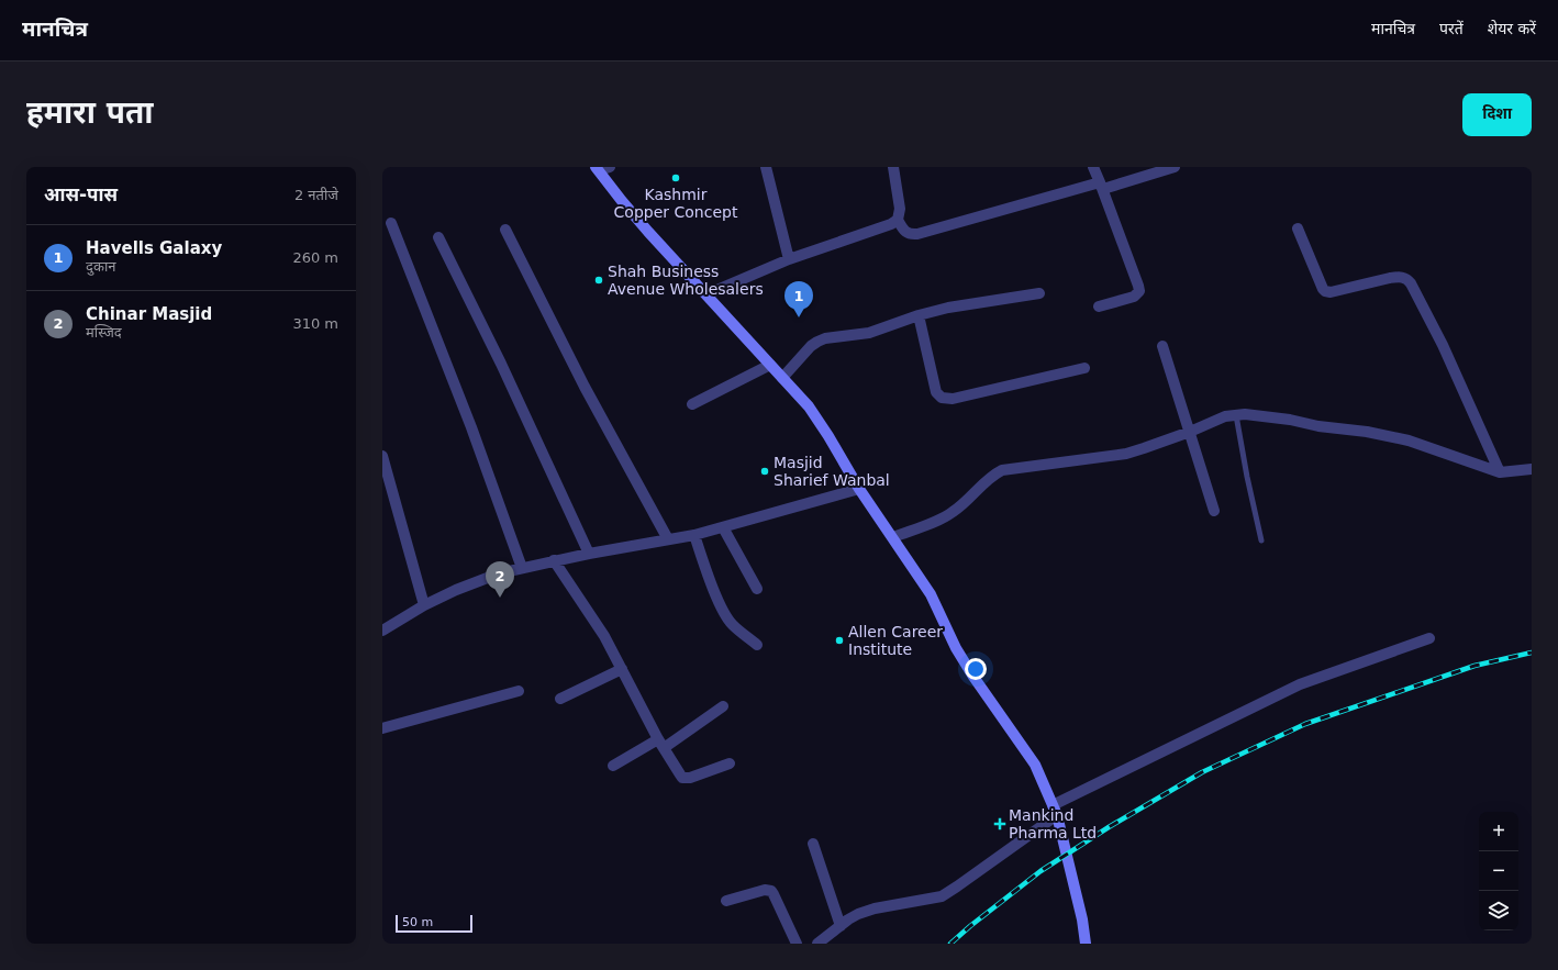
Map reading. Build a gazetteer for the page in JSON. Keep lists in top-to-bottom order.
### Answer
{
  "places": {
    "other": [
      "Kashmir Copper Concept",
      "Shah Business Avenue Wholesalers",
      "Masjid Sharief Wanbal",
      "Allen Career Institute"
    ],
    "health": ["Mankind Pharma Ltd"]
  },
  "scale_bar": "50 m",
  "page": {
    "header": "मानचित्र",
    "nav": ["मानचित्र", "परतें", "शेयर करें"],
    "buttons": "दिशा",
    "title": "हमारा पता",
    "heading": ["आस-पास", "2 नतीजे"],
    "list": [
      {
        "mark": "1",
        "name": "Havells Galaxy",
        "note": "दुकान",
        "value": "260 m"
      },
      {
        "mark": "2",
        "name": "Chinar Masjid",
        "note": "मस्जिद",
        "value": "310 m"
      }
    ],
    "pins": ["1", "2"],
    "map_buttons": ["+", "−"],
    "scale": "50 m"
  }
}
